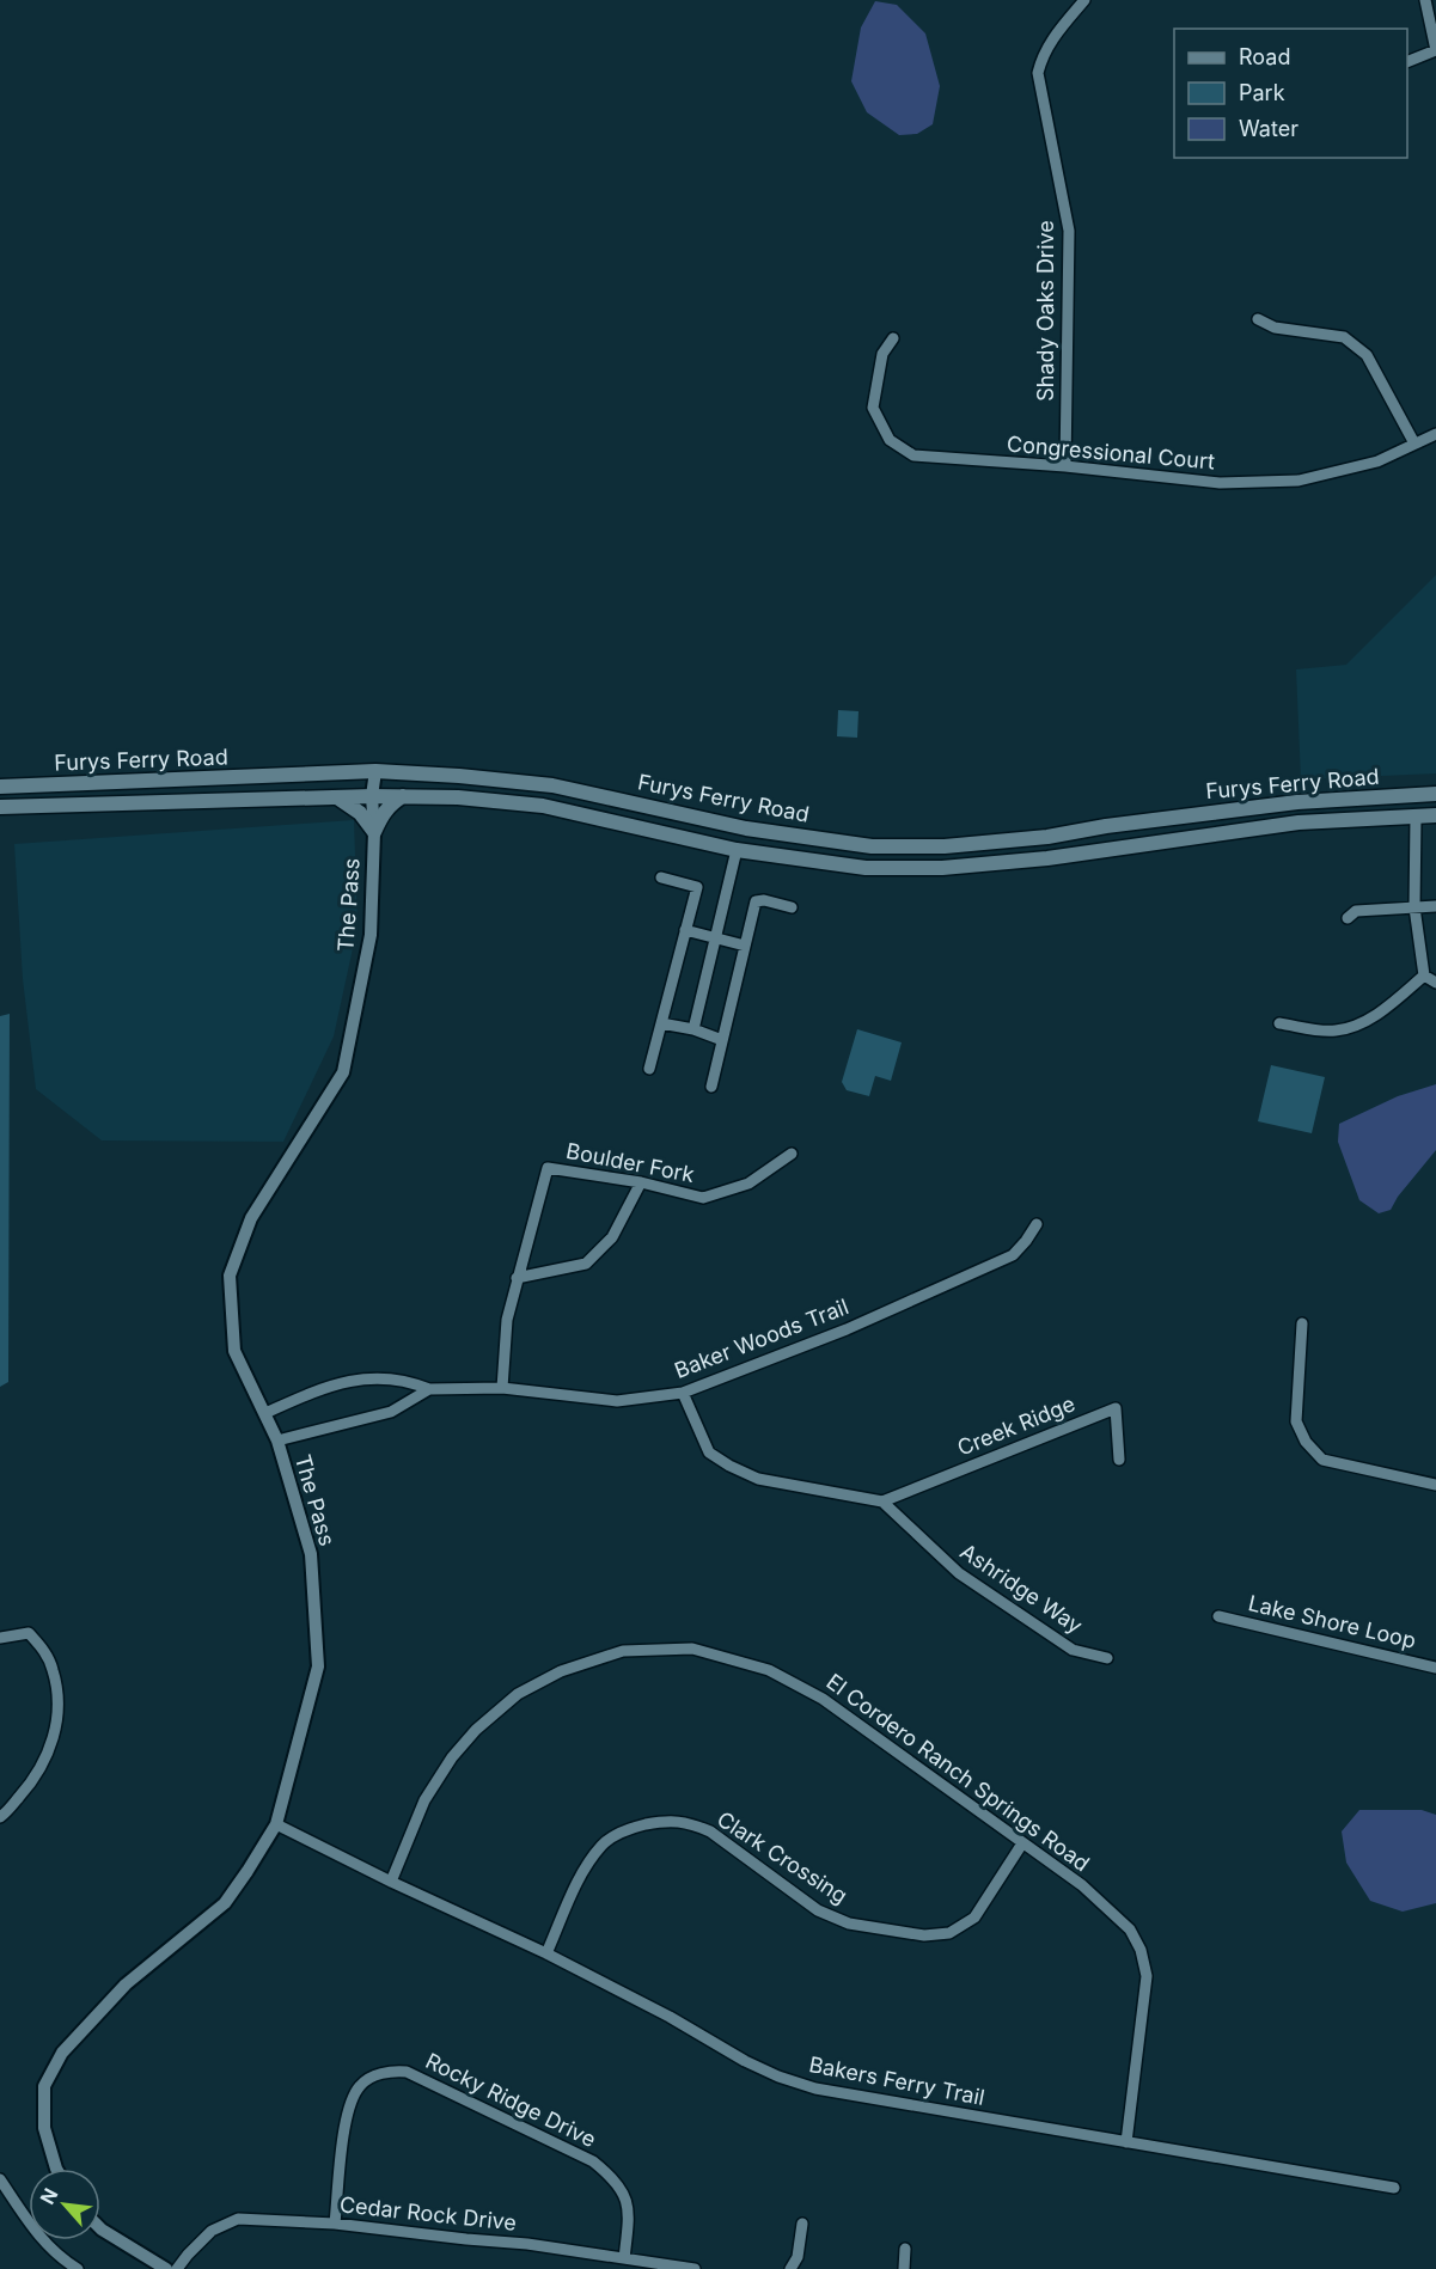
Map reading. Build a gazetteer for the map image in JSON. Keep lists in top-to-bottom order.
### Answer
{
  "streets": {
    "main road": ["Furys Ferry Road"],
    "street": [
      "Shady Oaks Drive",
      "Congressional Court",
      "The Pass",
      "Boulder Fork",
      "Baker Woods Trail",
      "Creek Ridge",
      "Ashridge Way",
      "Lake Shore Loop",
      "El Cordero Ranch Springs Road",
      "Clark Crossing",
      "Bakers Ferry Trail",
      "Rocky Ridge Drive",
      "Cedar Rock Drive"
    ]
  },
  "crossings": [
    ["Shady Oaks Drive", "Congressional Court"],
    ["Furys Ferry Road", "The Pass"],
    ["The Pass", "Baker Woods Trail"],
    ["The Pass", "Bakers Ferry Trail"],
    ["Boulder Fork", "Baker Woods Trail"],
    ["Creek Ridge", "Ashridge Way"],
    ["El Cordero Ranch Springs Road", "Clark Crossing"],
    ["El Cordero Ranch Springs Road", "Bakers Ferry Trail"],
    ["Clark Crossing", "Bakers Ferry Trail"],
    ["Rocky Ridge Drive", "Cedar Rock Drive"]
  ],
  "legend": ["Road", "Park", "Water"],
  "north": "top left"
}
